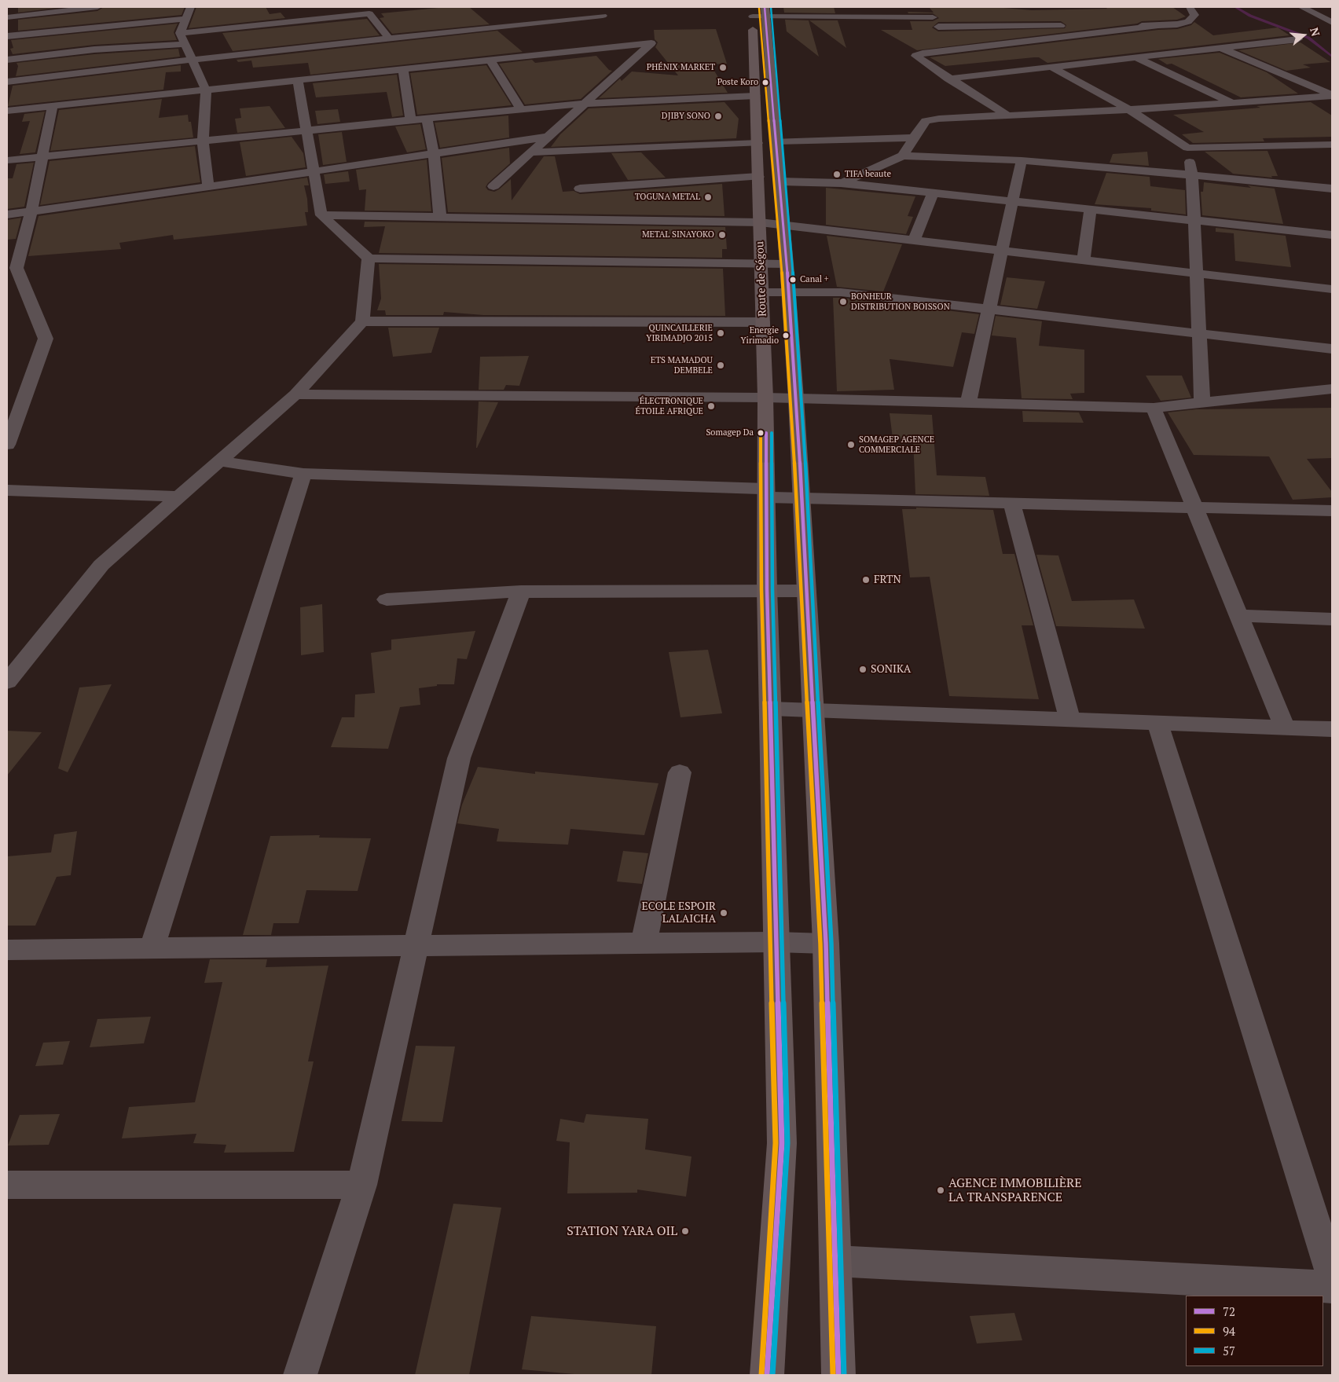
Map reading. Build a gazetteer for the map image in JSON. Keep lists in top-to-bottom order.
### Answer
{
  "streets": {
    "highway": ["Route de Ségou"]
  },
  "places": [
    "PHÉNIX MARKET",
    "Poste Koro",
    "DJIBY SONO",
    "TIFA beaute",
    "TOGUNA METAL",
    "METAL SINAYOKO",
    "Canal +",
    "BONHEUR DISTRIBUTION BOISSON",
    "QUINCAILLERIE YIRIMADJO 2015",
    "Energie Yirimadio",
    "ETS MAMADOU DEMBELE",
    "ÉLECTRONIQUE ÉTOILE AFRIQUE",
    "Somagep Da",
    "SOMAGEP AGENCE COMMERCIALE",
    "FRTN",
    "SONIKA",
    "ECOLE ESPOIR LALAICHA",
    "AGENCE IMMOBILIÈRE LA TRANSPARENCE",
    "STATION YARA OIL"
  ],
  "lines": ["transit line 72", "transit line 57", "transit line 94"],
  "legend": ["72", "94", "57"],
  "north": "right"
}
